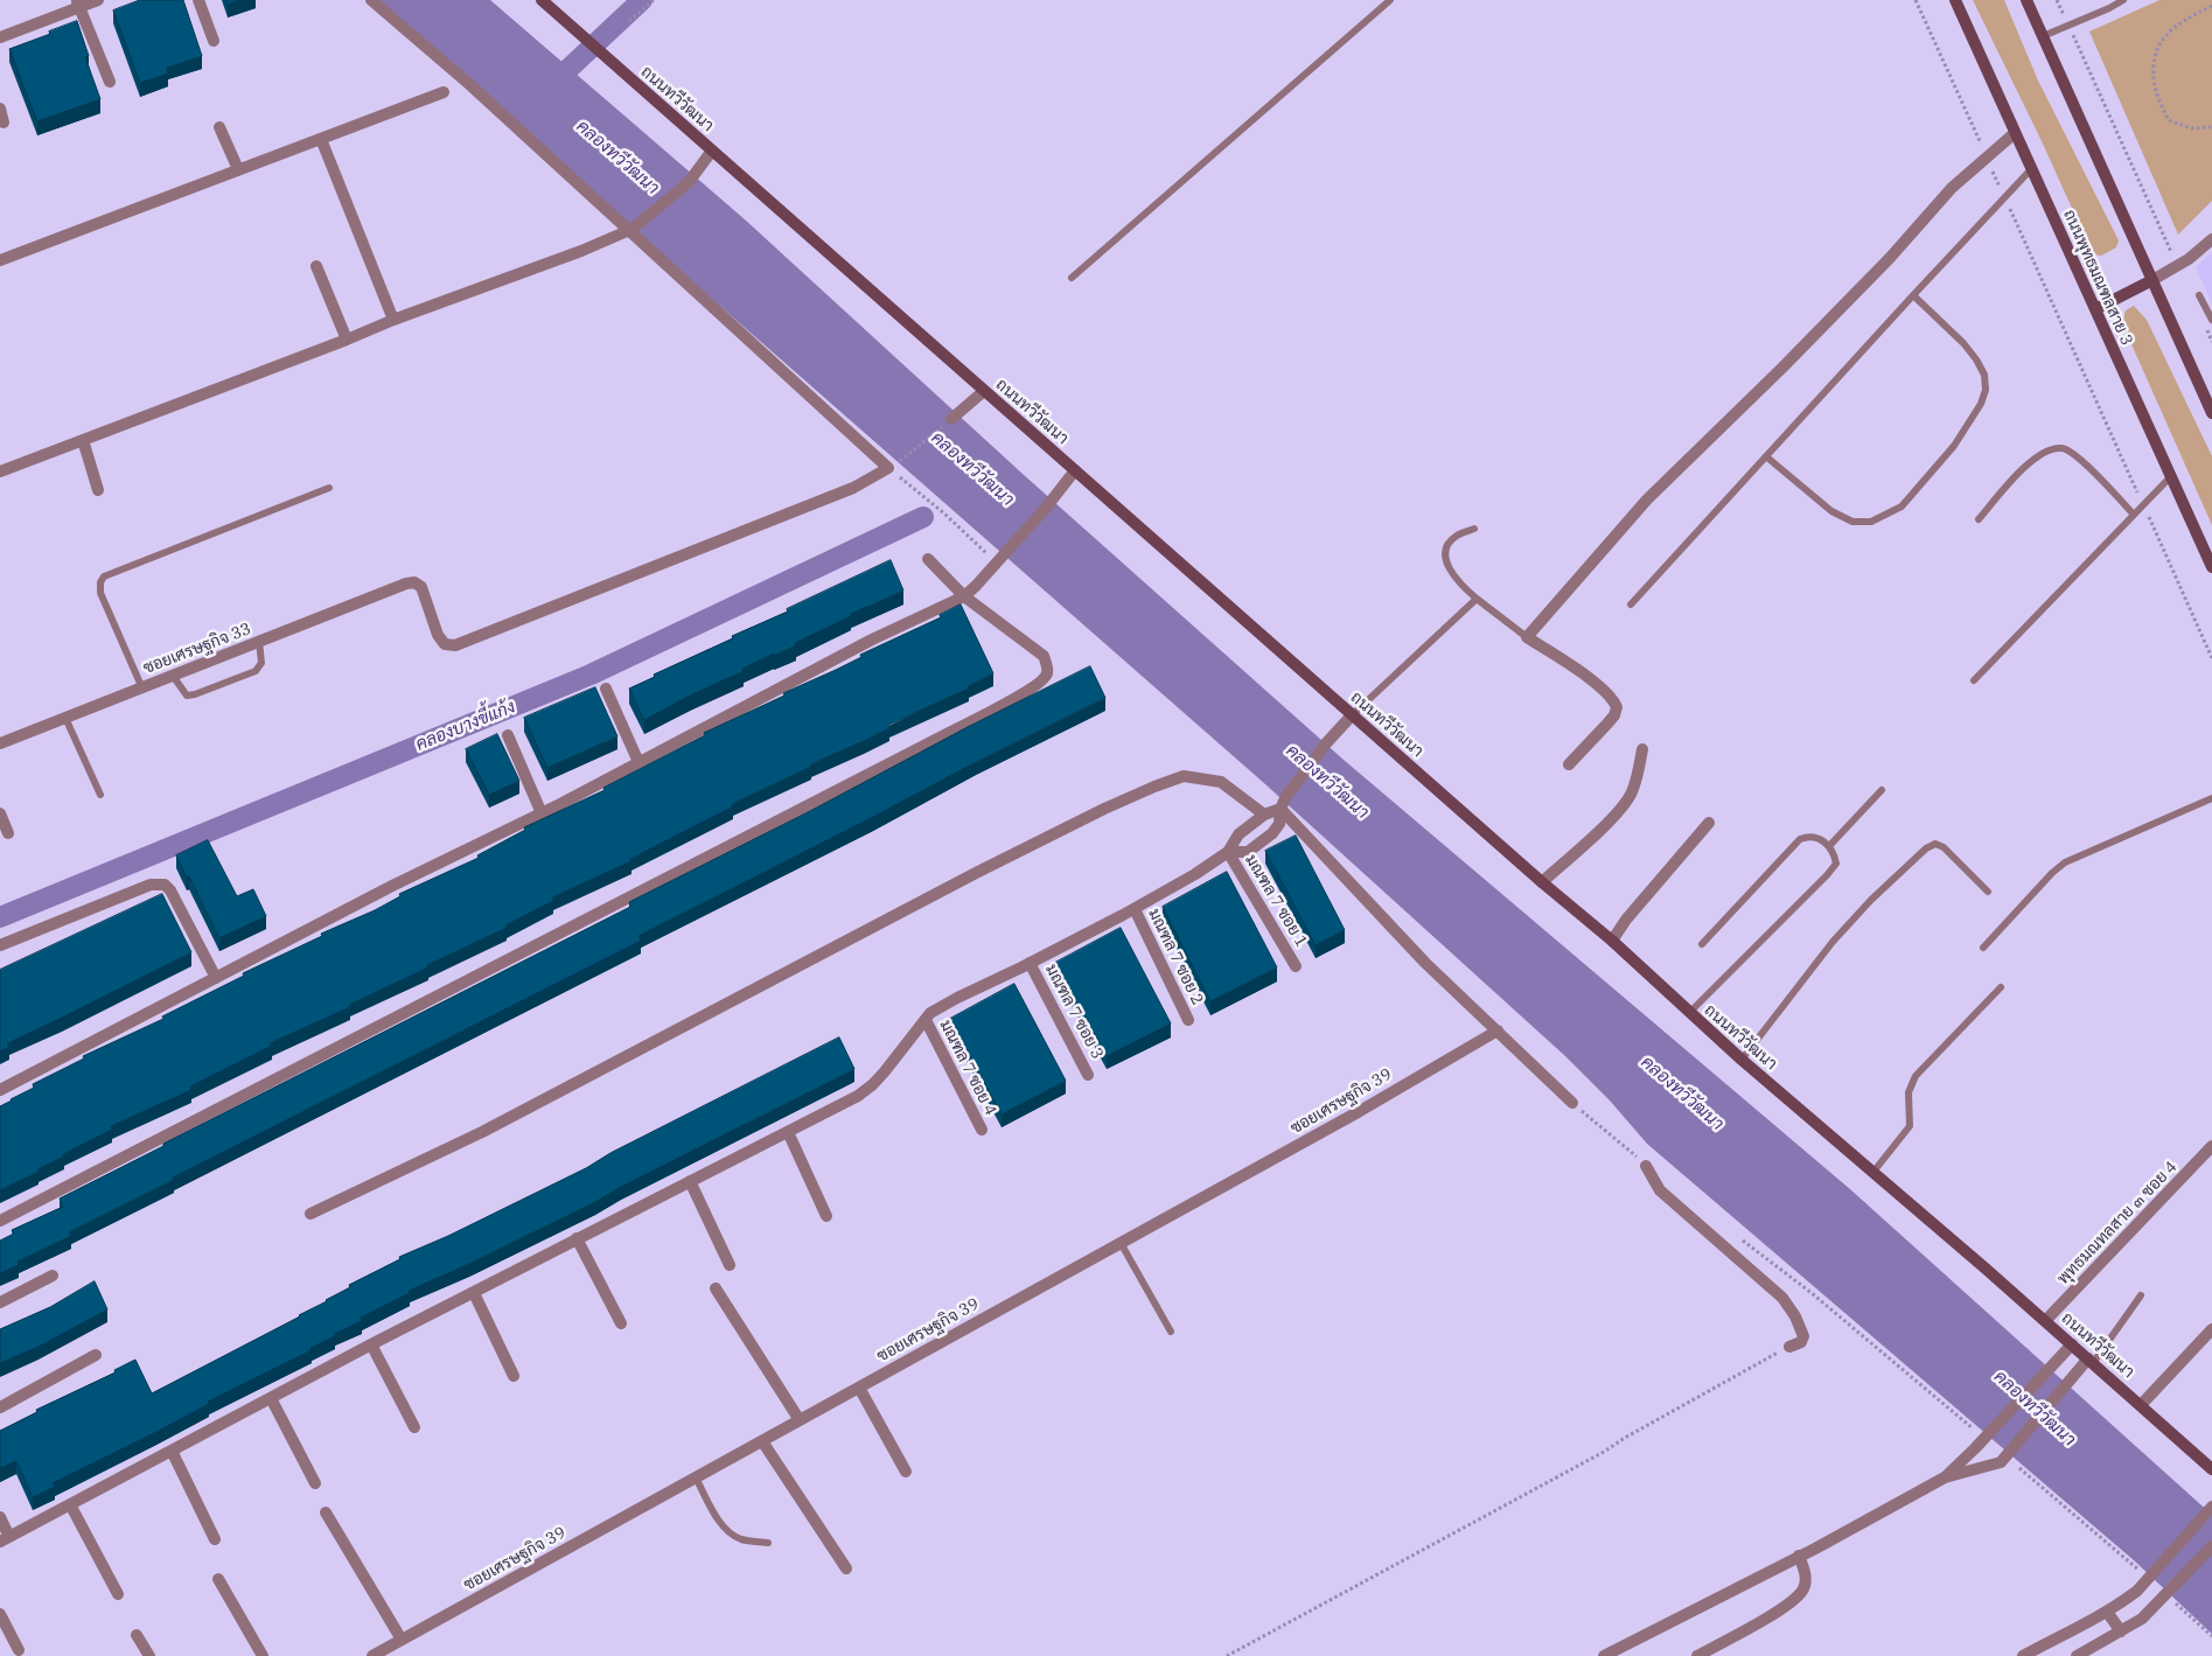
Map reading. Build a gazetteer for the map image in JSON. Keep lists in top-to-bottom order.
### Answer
{
  "streets": {
    "main road": ["ถนนทวีวัฒนา", "ถนนพุทธมณฑลสาย 3"],
    "street": [
      "ซอยเศรษฐกิจ 33",
      "มณฑล 7 ซอย 1",
      "มณฑล 7 ซอย 2",
      "มณฑล 7 ซอย 3",
      "มณฑล 7 ซอย 4",
      "ซอยเศรษฐกิจ 39",
      "พุทธมณทลสาย ๓ ซอย 4"
    ]
  },
  "crossings": [
    ["ถนนทวีวัฒนา", "พุทธมณทลสาย ๓ ซอย 4"]
  ],
  "water": ["คลองทวีวัฒนา", "คลองบางขี้แก้ง"]
}
